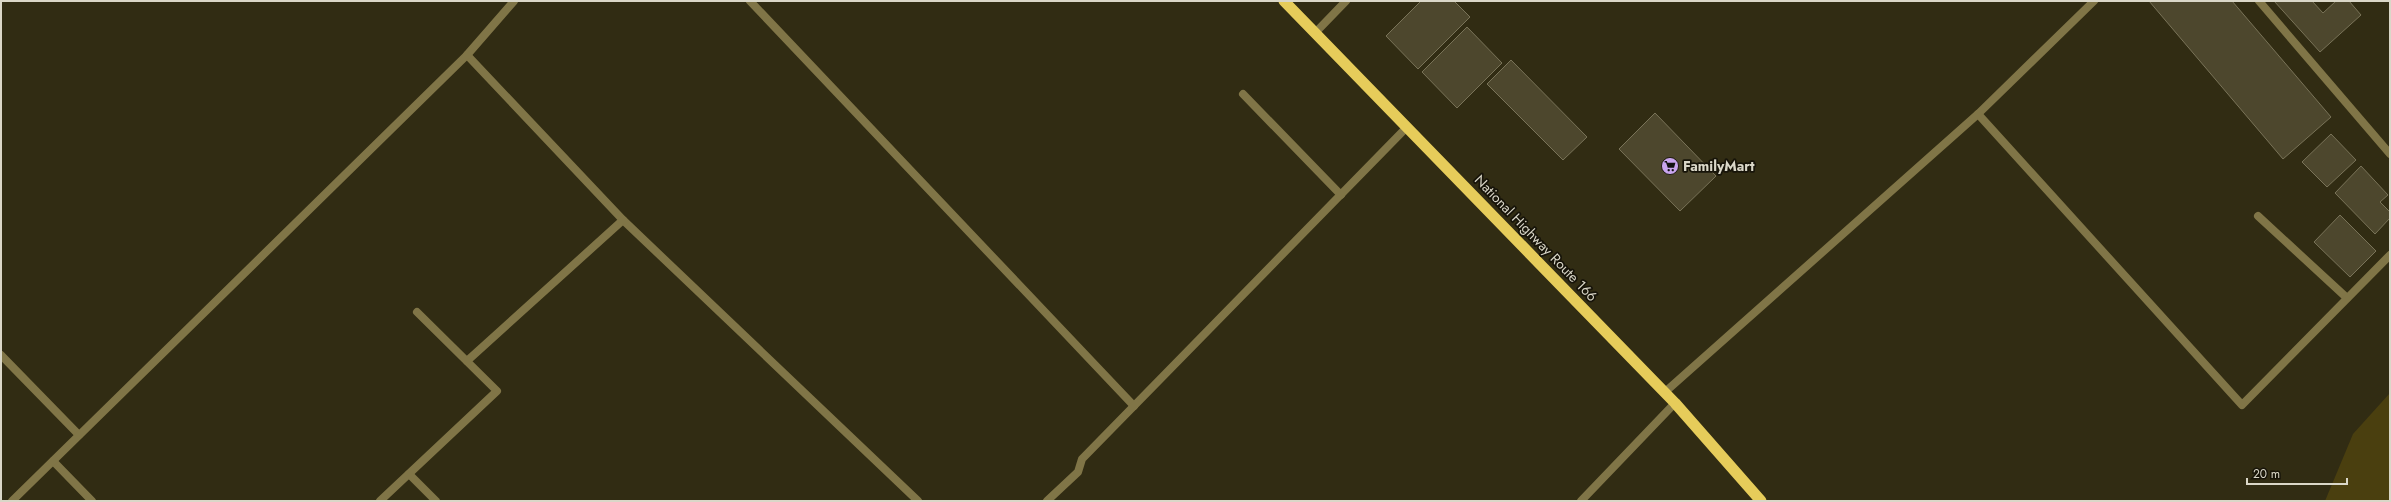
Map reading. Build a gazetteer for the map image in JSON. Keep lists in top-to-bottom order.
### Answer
{
  "streets": {
    "highway": ["National Highway Route 166"]
  },
  "places": {
    "supermarket": ["FamilyMart"]
  },
  "scale_bar": "20 m"
}
